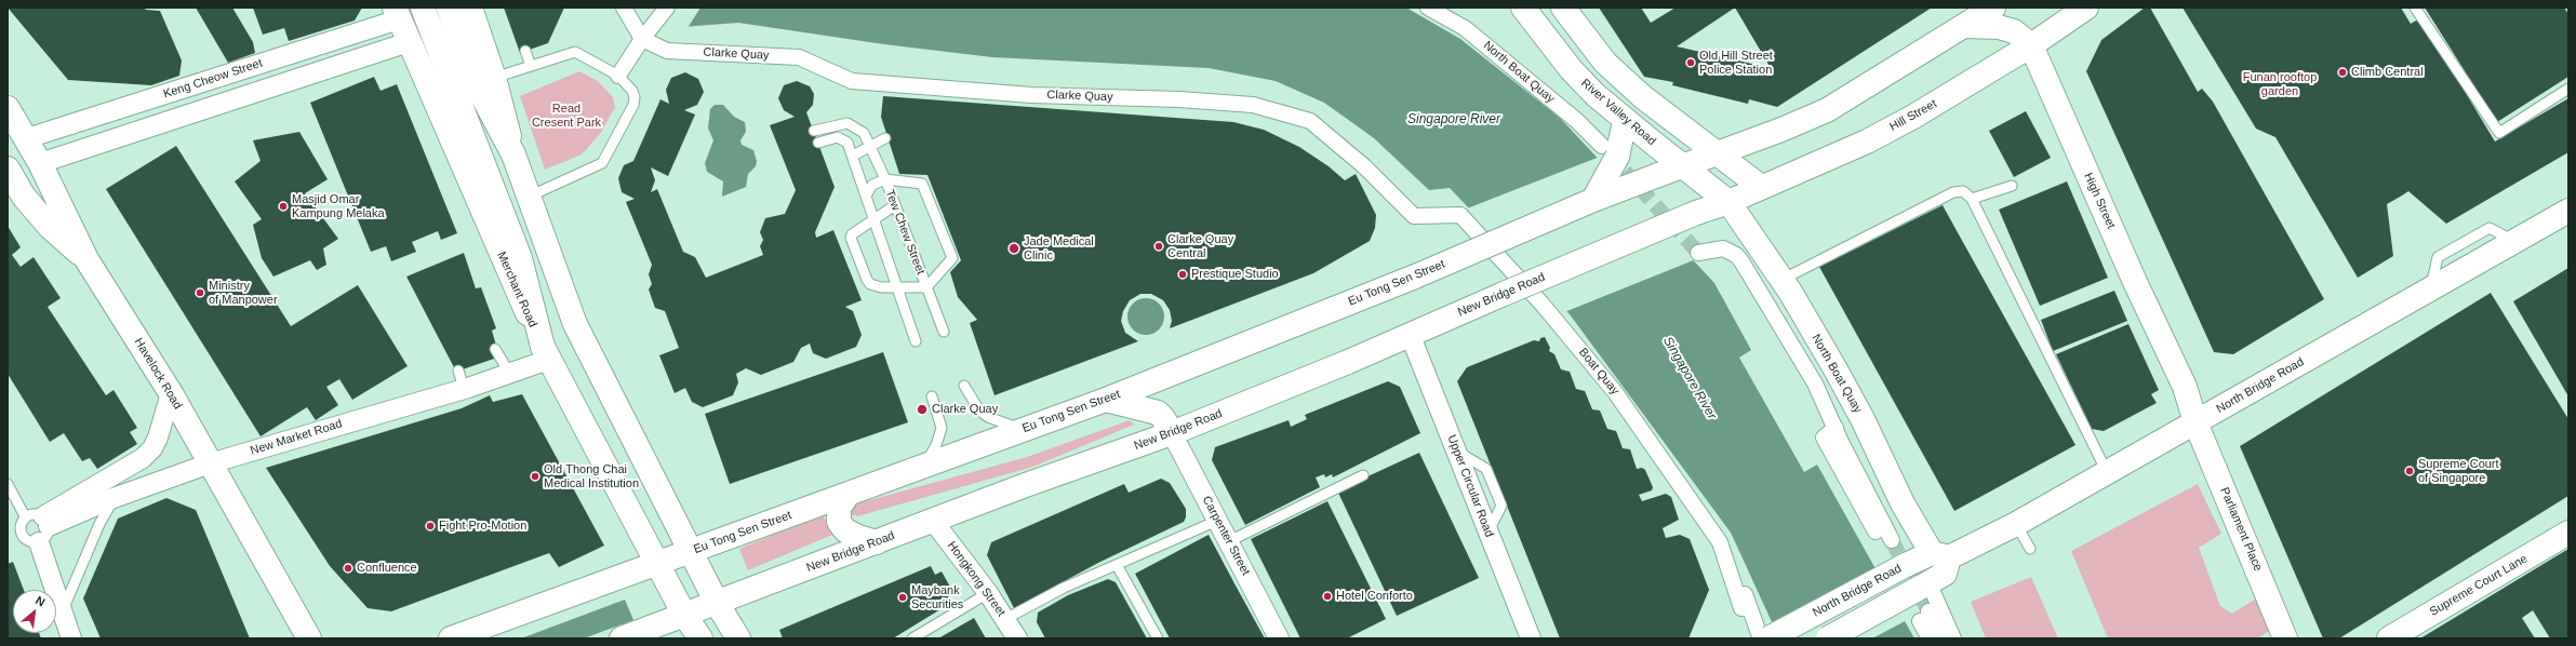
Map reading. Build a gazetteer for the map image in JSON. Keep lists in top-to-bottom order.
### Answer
{
  "streets": {
    "main road": [
      "North Boat Quay",
      "River Valley Road",
      "Hill Street",
      "High Street",
      "Eu Tong Sen Street",
      "Merchant Road",
      "New Bridge Road",
      "Havelock Road",
      "North Bridge Road",
      "Parliament Place",
      "Supreme Court Lane"
    ],
    "street": [
      "Clarke Quay",
      "Keng Cheow Street",
      "Boat Quay",
      "New Market Road",
      "Upper Circular Road",
      "Carpenter Street",
      "Hongkong Street"
    ],
    "lane": ["Tew Chew Street"]
  },
  "crossings": [
    ["Clarke Quay", "Boat Quay"],
    ["North Boat Quay", "River Valley Road"],
    ["North Boat Quay", "Hill Street"],
    ["North Boat Quay", "New Bridge Road"],
    ["North Boat Quay", "North Bridge Road"],
    ["Keng Cheow Street", "Merchant Road"],
    ["Keng Cheow Street", "Havelock Road"],
    ["River Valley Road", "Hill Street"],
    ["River Valley Road", "Eu Tong Sen Street"],
    ["River Valley Road", "New Bridge Road"],
    ["Hill Street", "High Street"],
    ["Hill Street", "New Bridge Road"],
    ["High Street", "North Bridge Road"],
    ["High Street", "Parliament Place"],
    ["Eu Tong Sen Street", "Merchant Road"],
    ["Merchant Road", "New Bridge Road"],
    ["Merchant Road", "New Market Road"],
    ["New Bridge Road", "Upper Circular Road"],
    ["New Bridge Road", "Carpenter Street"],
    ["New Bridge Road", "Hongkong Street"],
    ["Boat Quay", "North Bridge Road"],
    ["Havelock Road", "New Market Road"],
    ["North Bridge Road", "Parliament Place"]
  ],
  "water": ["Singapore River"],
  "parks": ["Funan rooftop garden", "Read Cresent Park"],
  "places": [
    "Old Hill Street Police Station",
    "Climb Central",
    "Masjid Omar Kampung Melaka",
    "Clarke Quay Central",
    "Jade Medical Clinic",
    "Prestique Studio",
    "Ministry of Manpower",
    "Clarke Quay",
    "Supreme Court of Singapore",
    "Old Thong Chai Medical Institution",
    "Fight Pro-Motion",
    "Confluence",
    "Hotel Conforto",
    "Maybank Securities"
  ],
  "north": "top right"
}
